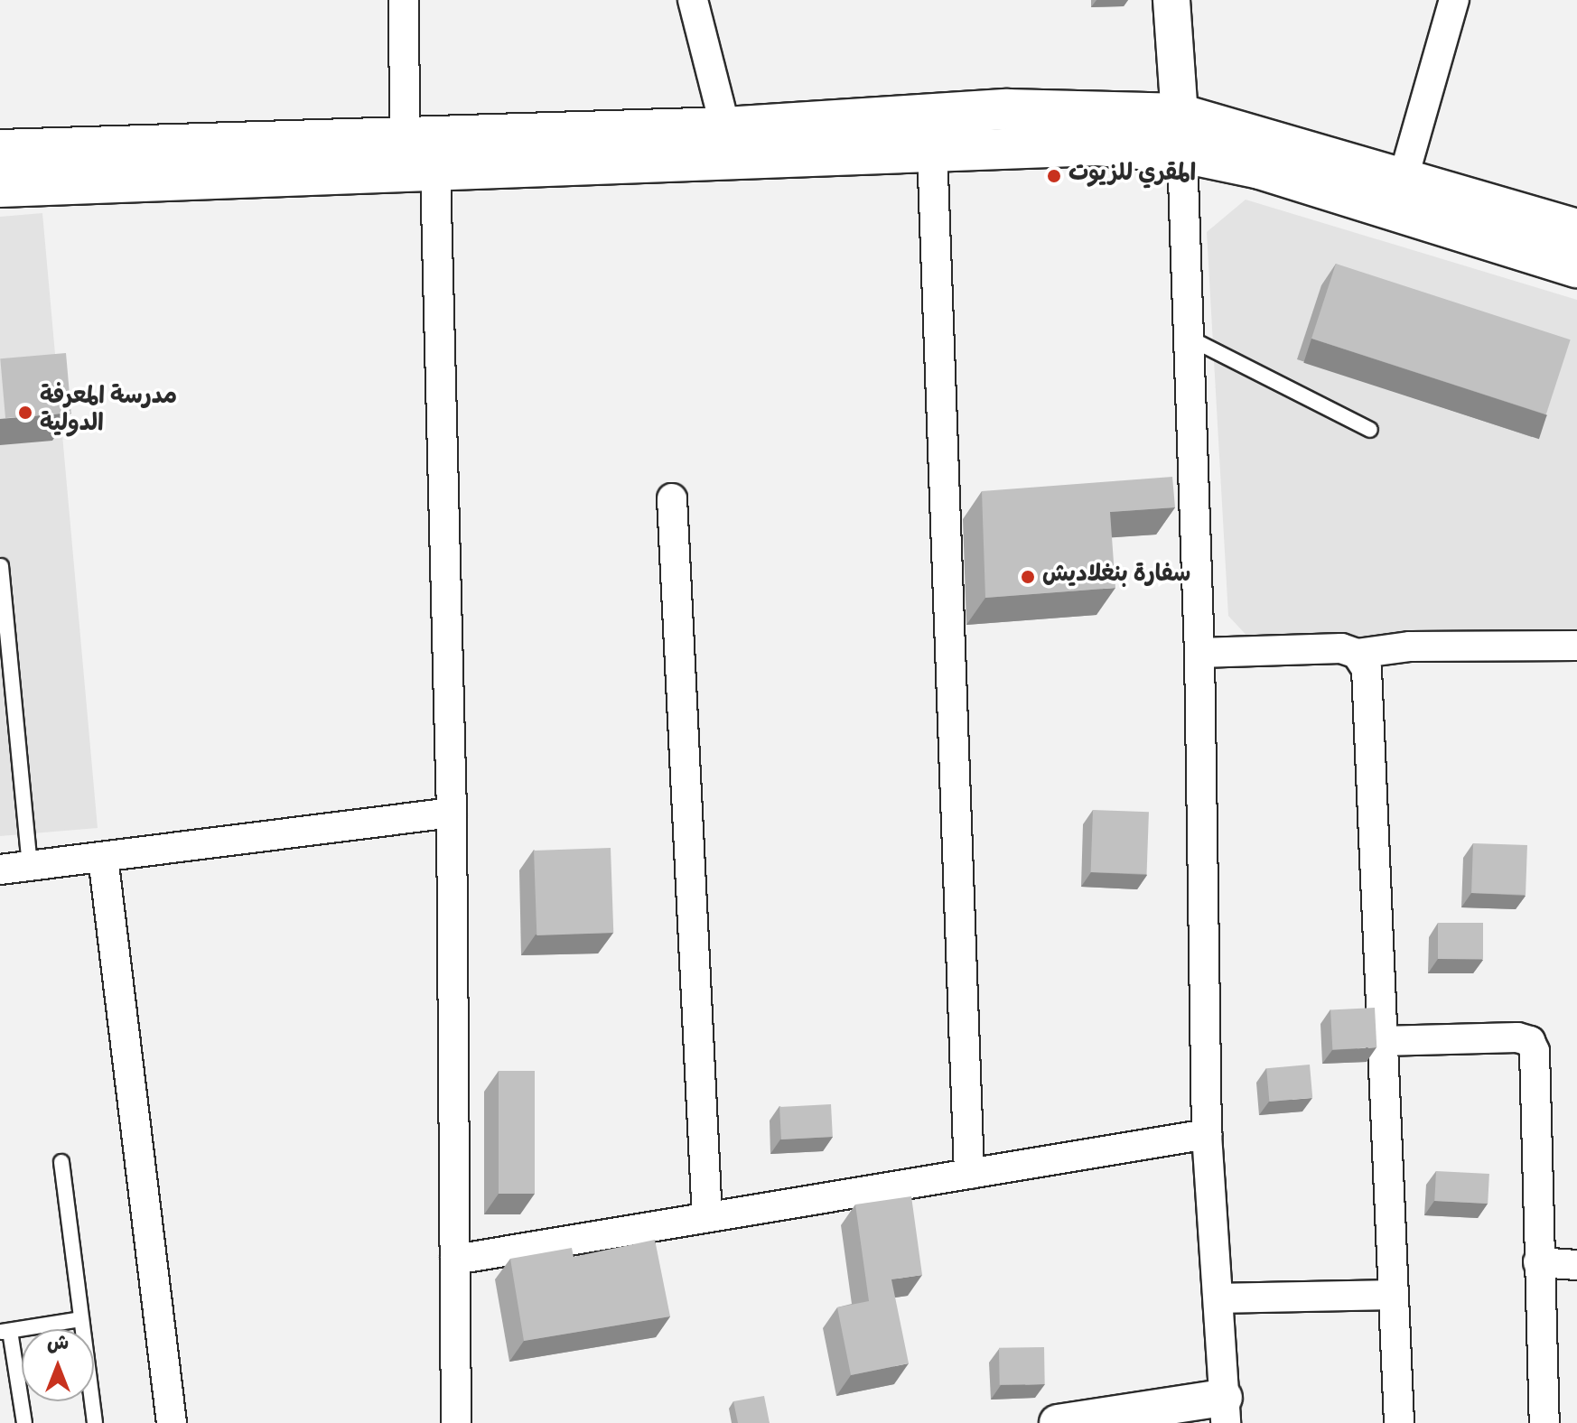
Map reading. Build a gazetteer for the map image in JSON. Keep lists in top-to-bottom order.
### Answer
{
  "places": ["المقري للزيوت", "مدرسة المعرفة الدولية", "سفارة بنغلاديش"],
  "north": "top"
}
